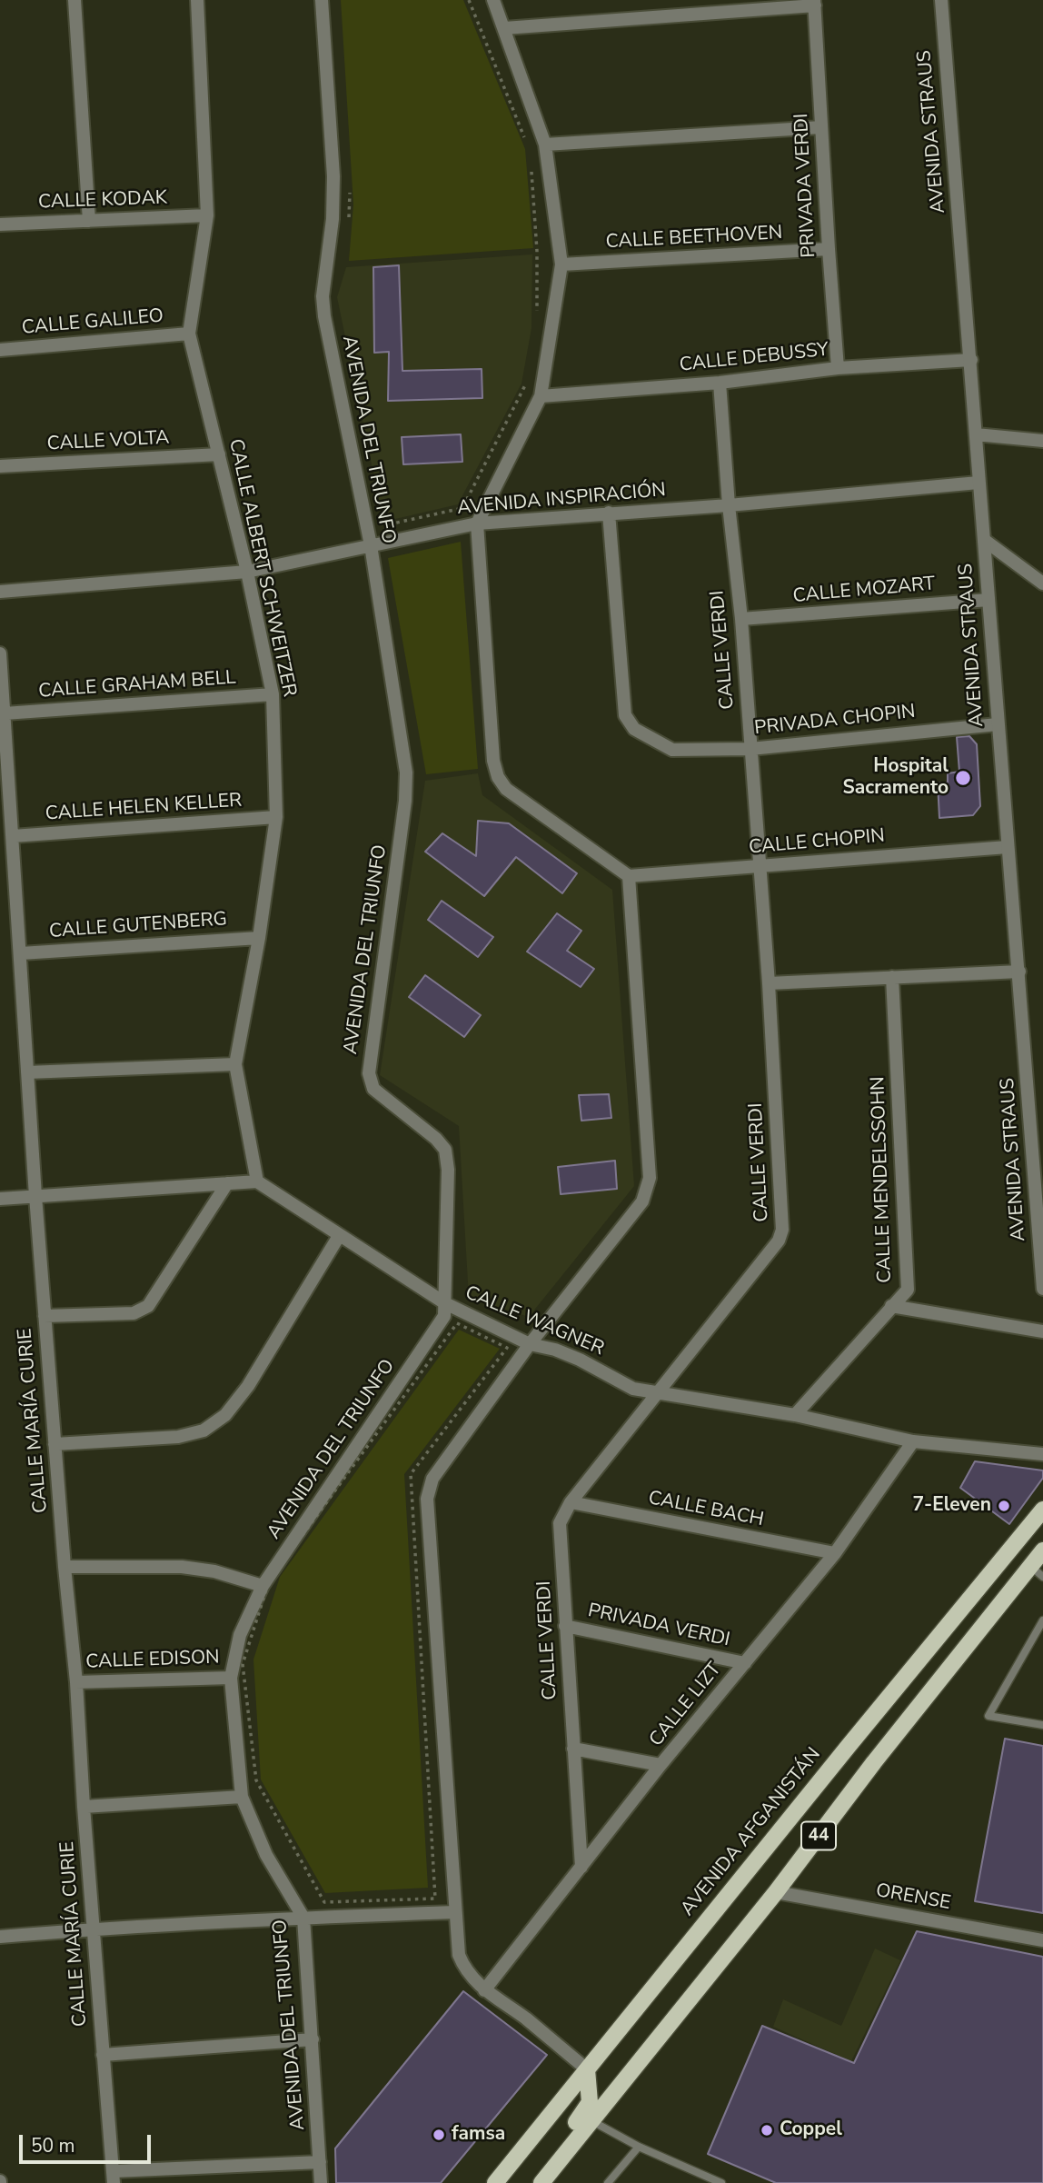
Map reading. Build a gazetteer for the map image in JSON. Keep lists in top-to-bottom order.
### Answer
{
  "streets": {
    "main road": ["AVENIDA AFGANISTÁN", "44"],
    "street": [
      "AVENIDA STRAUS",
      "PRIVADA VERDI",
      "CALLE KODAK",
      "CALLE BEETHOVEN",
      "CALLE GALILEO",
      "CALLE DEBUSSY",
      "AVENIDA DEL TRIUNFO",
      "CALLE VOLTA",
      "AVENIDA INSPIRACIÓN",
      "CALLE ALBERT SCHWEITZER",
      "CALLE MOZART",
      "CALLE VERDI",
      "CALLE GRAHAM BELL",
      "PRIVADA CHOPIN",
      "CALLE HELEN KELLER",
      "CALLE CHOPIN",
      "CALLE GUTENBERG",
      "CALLE MENDELSSOHN",
      "CALLE WAGNER",
      "CALLE MARÍA CURIE",
      "CALLE BACH",
      "CALLE EDISON",
      "CALLE LIZT",
      "ORENSE"
    ]
  },
  "crossings": [
    ["AVENIDA STRAUS", "CALLE DEBUSSY"],
    ["AVENIDA STRAUS", "AVENIDA INSPIRACIÓN"],
    ["AVENIDA STRAUS", "CALLE MOZART"],
    ["AVENIDA STRAUS", "PRIVADA CHOPIN"],
    ["AVENIDA STRAUS", "CALLE CHOPIN"],
    ["PRIVADA VERDI", "CALLE BEETHOVEN"],
    ["PRIVADA VERDI", "CALLE DEBUSSY"],
    ["PRIVADA VERDI", "CALLE VERDI"],
    ["PRIVADA VERDI", "CALLE LIZT"],
    ["CALLE KODAK", "CALLE ALBERT SCHWEITZER"],
    ["CALLE GALILEO", "CALLE ALBERT SCHWEITZER"],
    ["CALLE DEBUSSY", "CALLE VERDI"],
    ["AVENIDA DEL TRIUNFO", "AVENIDA INSPIRACIÓN"],
    ["AVENIDA DEL TRIUNFO", "CALLE WAGNER"],
    ["AVENIDA DEL TRIUNFO", "CALLE EDISON"],
    ["CALLE VOLTA", "CALLE ALBERT SCHWEITZER"],
    ["AVENIDA INSPIRACIÓN", "CALLE ALBERT SCHWEITZER"],
    ["AVENIDA INSPIRACIÓN", "CALLE VERDI"],
    ["AVENIDA INSPIRACIÓN", "PRIVADA CHOPIN"],
    ["CALLE ALBERT SCHWEITZER", "CALLE GRAHAM BELL"],
    ["CALLE ALBERT SCHWEITZER", "CALLE HELEN KELLER"],
    ["CALLE ALBERT SCHWEITZER", "CALLE GUTENBERG"],
    ["CALLE ALBERT SCHWEITZER", "CALLE WAGNER"],
    ["CALLE MOZART", "CALLE VERDI"],
    ["CALLE VERDI", "PRIVADA CHOPIN"],
    ["CALLE VERDI", "CALLE CHOPIN"],
    ["CALLE VERDI", "CALLE WAGNER"],
    ["CALLE VERDI", "CALLE BACH"],
    ["CALLE VERDI", "CALLE LIZT"],
    ["CALLE GRAHAM BELL", "CALLE MARÍA CURIE"],
    ["CALLE HELEN KELLER", "CALLE MARÍA CURIE"],
    ["CALLE GUTENBERG", "CALLE MARÍA CURIE"],
    ["CALLE MENDELSSOHN", "CALLE WAGNER"],
    ["CALLE WAGNER", "CALLE LIZT"],
    ["CALLE MARÍA CURIE", "CALLE EDISON"],
    ["CALLE BACH", "CALLE LIZT"],
    ["44", "ORENSE"]
  ],
  "places": [
    "Hospital Sacramento",
    "7-Eleven",
    "Coppel",
    "famsa"
  ],
  "scale_bar": "50 m"
}
